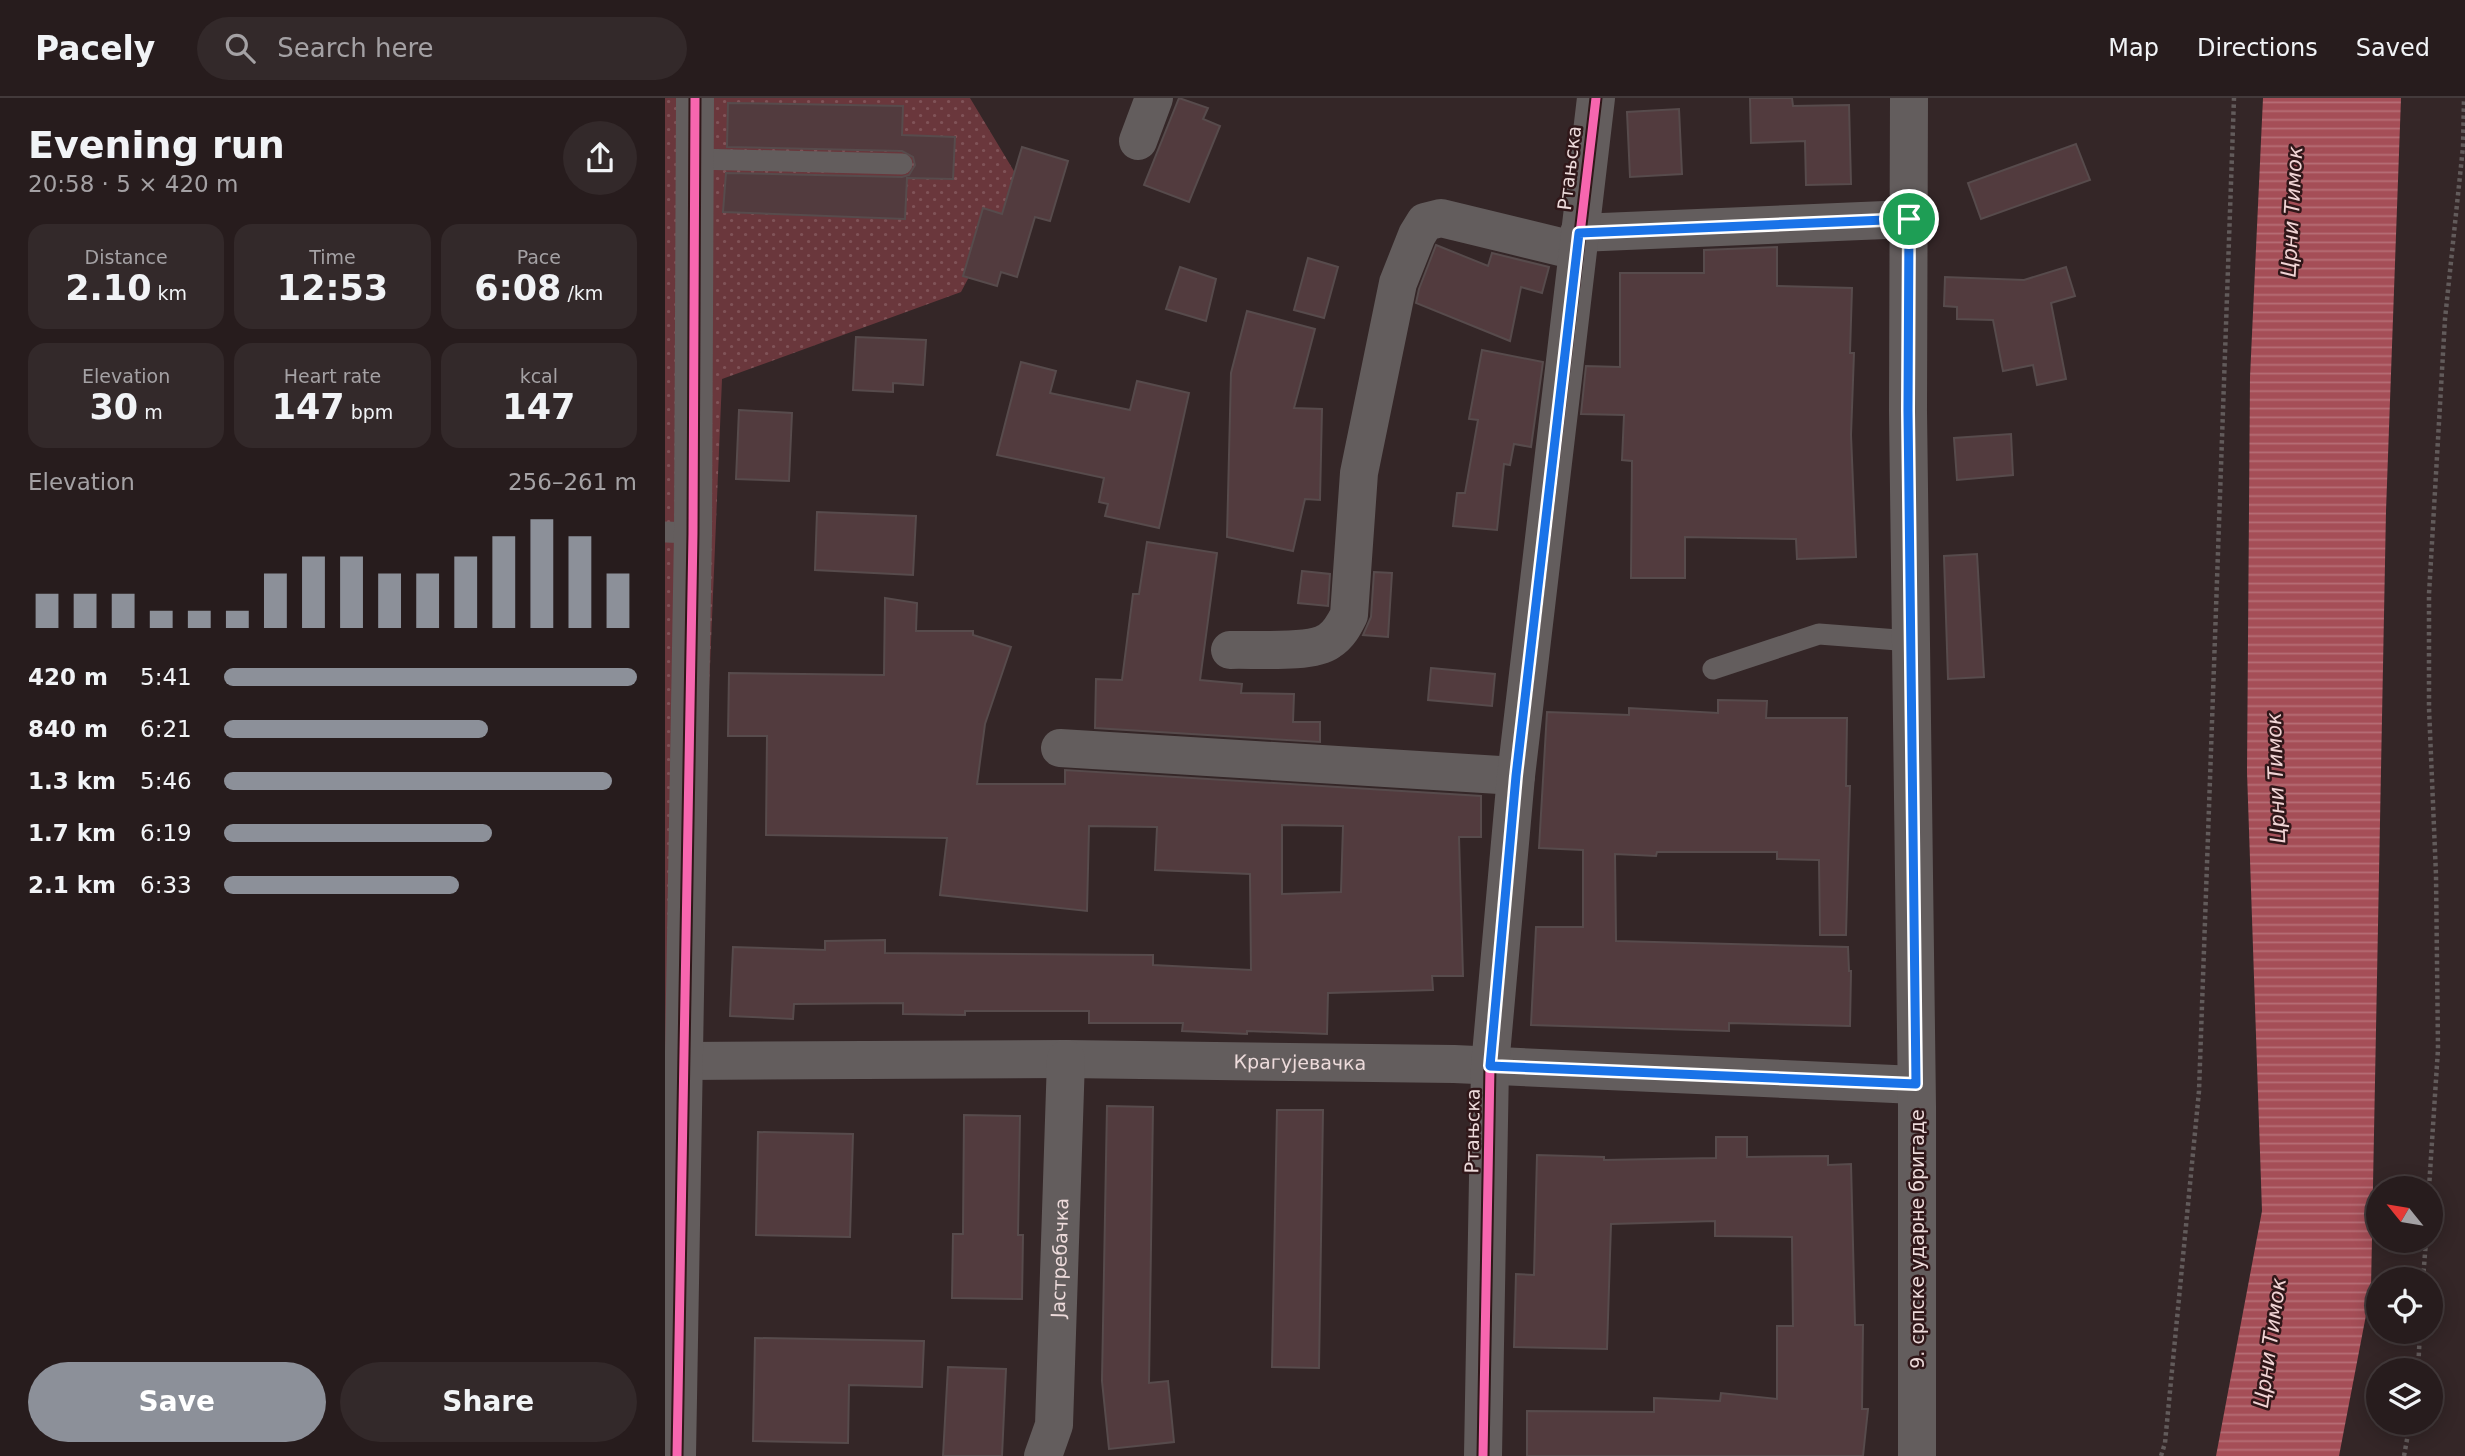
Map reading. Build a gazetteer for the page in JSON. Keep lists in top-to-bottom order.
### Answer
{
  "streets": {
    "street": [
      "Ртањска",
      "Крагујевачка",
      "9. српске ударне бригаде",
      "Јастребачка"
    ]
  },
  "crossings": [
    ["Ртањска", "Крагујевачка"],
    ["Крагујевачка", "9. српске ударне бригаде"],
    ["Крагујевачка", "Јастребачка"]
  ],
  "water": ["Црни Тимок"],
  "north": "top left",
  "page": {
    "header": "Pacely",
    "search": "Search here",
    "nav": ["Map", "Directions", "Saved"],
    "heading": ["Evening run", "20:58 · 5 × 420 m"],
    "stats": [
      ["Distance", "2.10 km"],
      ["Time", "12:53"],
      ["Pace", "6:08 /km"],
      ["Elevation", "30 m"],
      ["Heart rate", "147 bpm"],
      ["kcal", "147"]
    ],
    "chart": ["Elevation", "256–261 m"],
    "list": [
      {
        "name": "420 m",
        "note": "5:41"
      },
      {
        "name": "840 m",
        "note": "6:21"
      },
      {
        "name": "1.3 km",
        "note": "5:46"
      },
      {
        "name": "1.7 km",
        "note": "6:19"
      },
      {
        "name": "2.1 km",
        "note": "6:33"
      }
    ],
    "buttons": ["Save", "Share"]
  }
}
